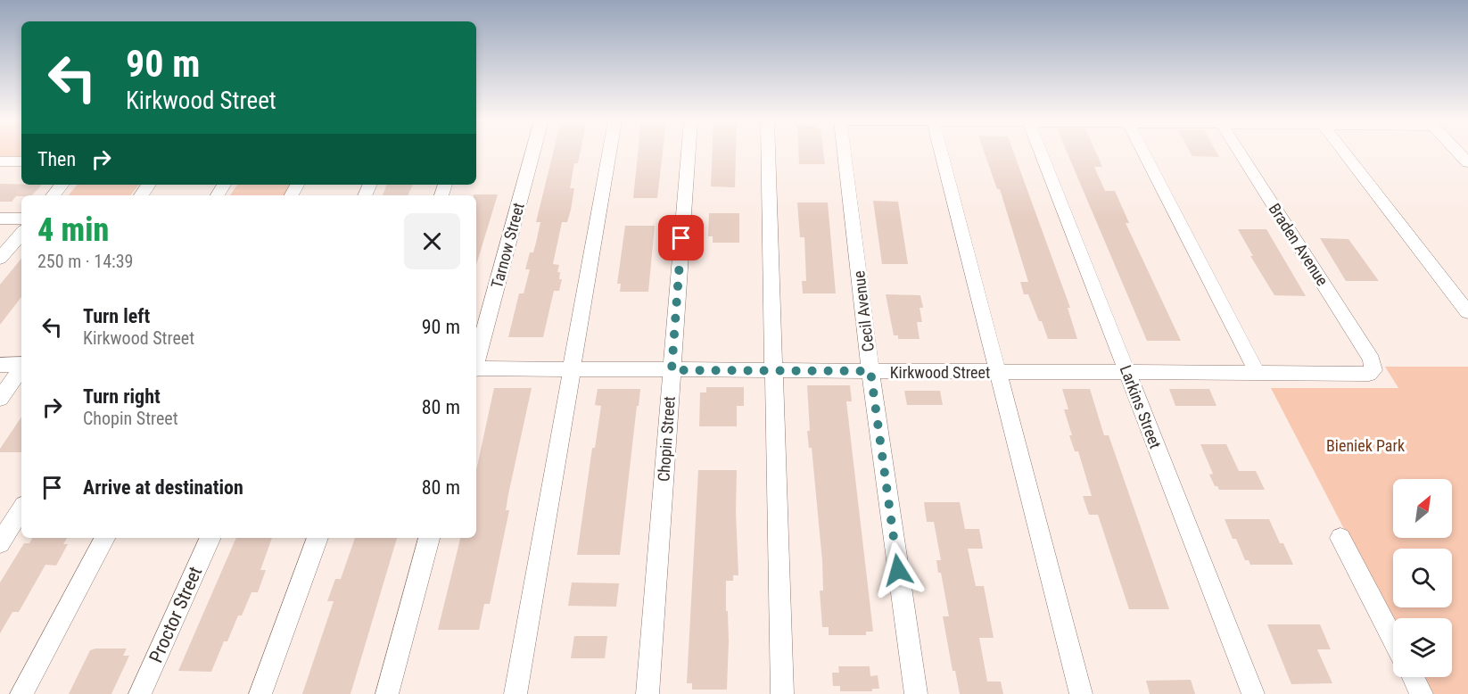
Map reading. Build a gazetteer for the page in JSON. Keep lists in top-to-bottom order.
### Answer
{
  "streets": {
    "street": [
      "Braden Avenue",
      "Tarnow Street",
      "Cecil Avenue",
      "Kirkwood Street",
      "Larkins Street",
      "Chopin Street",
      "Proctor Street"
    ]
  },
  "crossings": [
    ["Braden Avenue", "Kirkwood Street"],
    ["Cecil Avenue", "Kirkwood Street"],
    ["Kirkwood Street", "Larkins Street"],
    ["Kirkwood Street", "Chopin Street"]
  ],
  "parks": ["Bieniek Park"],
  "north": "top right",
  "page": {
    "turn": ["90 m", "Kirkwood Street"],
    "then": "Then",
    "heading": ["4 min", "250 m · 14:39"],
    "list": [
      {
        "name": "Turn left",
        "note": "Kirkwood Street",
        "value": "90 m"
      },
      {
        "name": "Turn right",
        "note": "Chopin Street",
        "value": "80 m"
      },
      {
        "name": "Arrive at destination",
        "value": "80 m"
      }
    ]
  }
}
